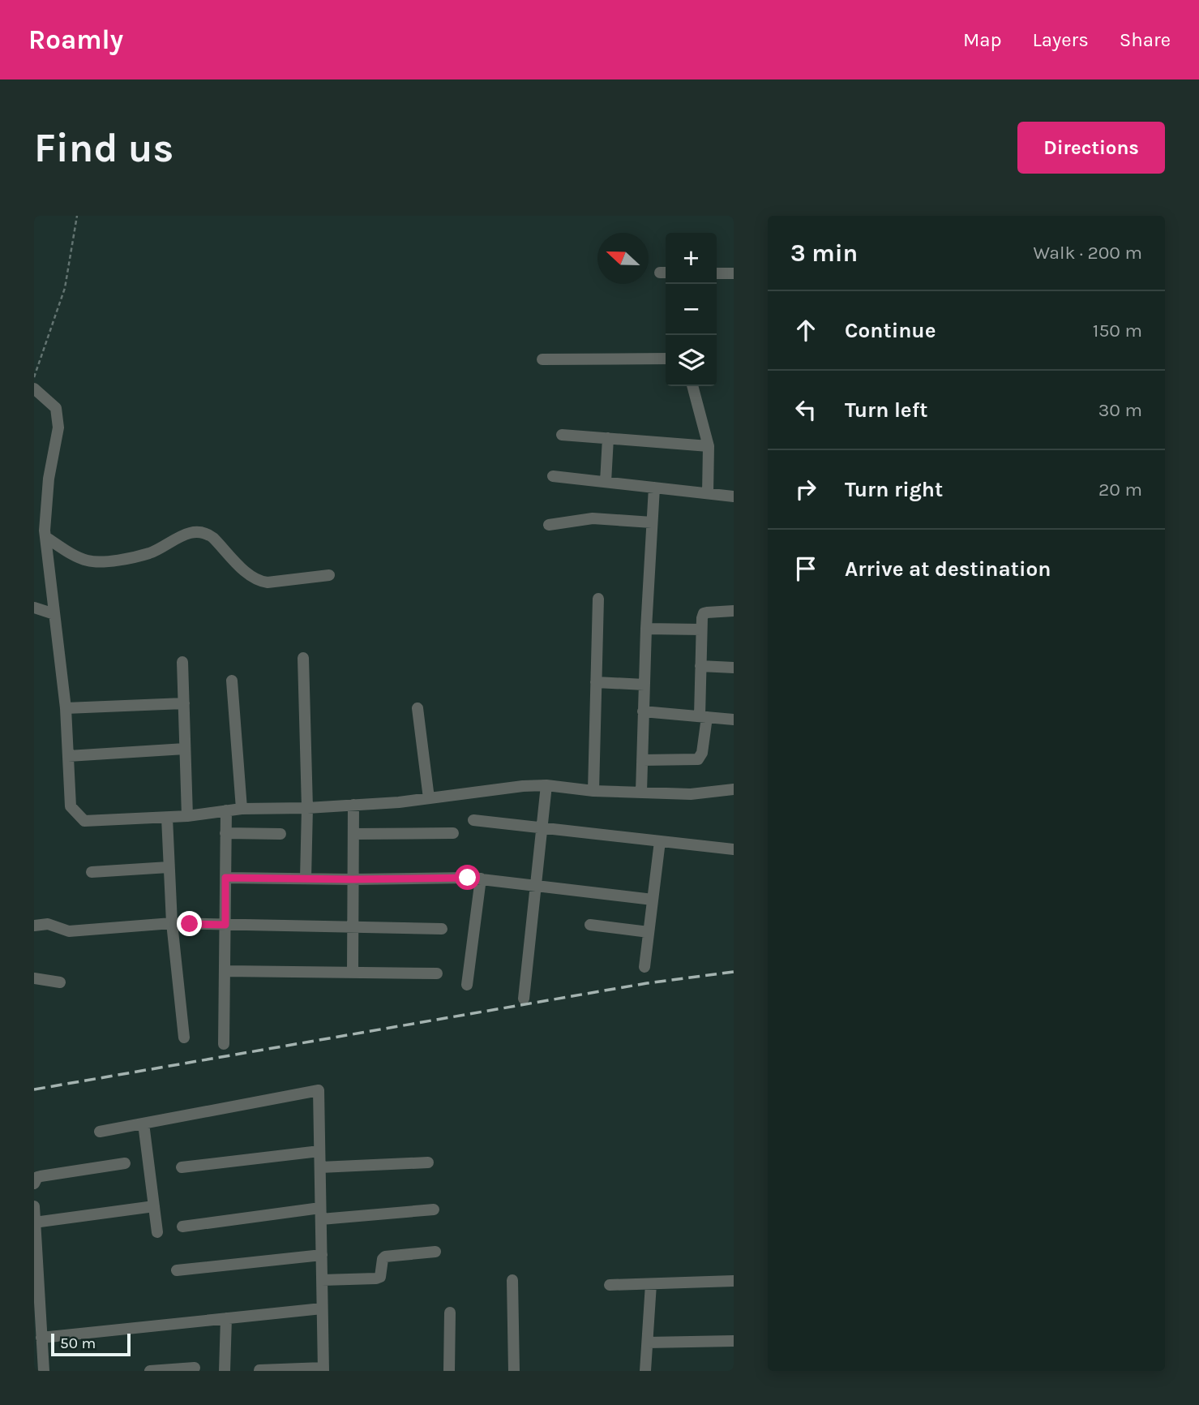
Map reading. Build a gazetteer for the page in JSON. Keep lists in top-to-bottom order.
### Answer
{
  "scale_bar": "50 m",
  "north": "left",
  "page": {
    "header": "Roamly",
    "nav": ["Map", "Layers", "Share"],
    "buttons": "Directions",
    "title": "Find us",
    "heading": ["3 min", "Walk · 200 m"],
    "map_buttons": ["+", "−"],
    "list": [
      ["Continue", "150 m"],
      ["Turn left", "30 m"],
      ["Turn right", "20 m"],
      "Arrive at destination"
    ],
    "scale": "50 m"
  }
}
